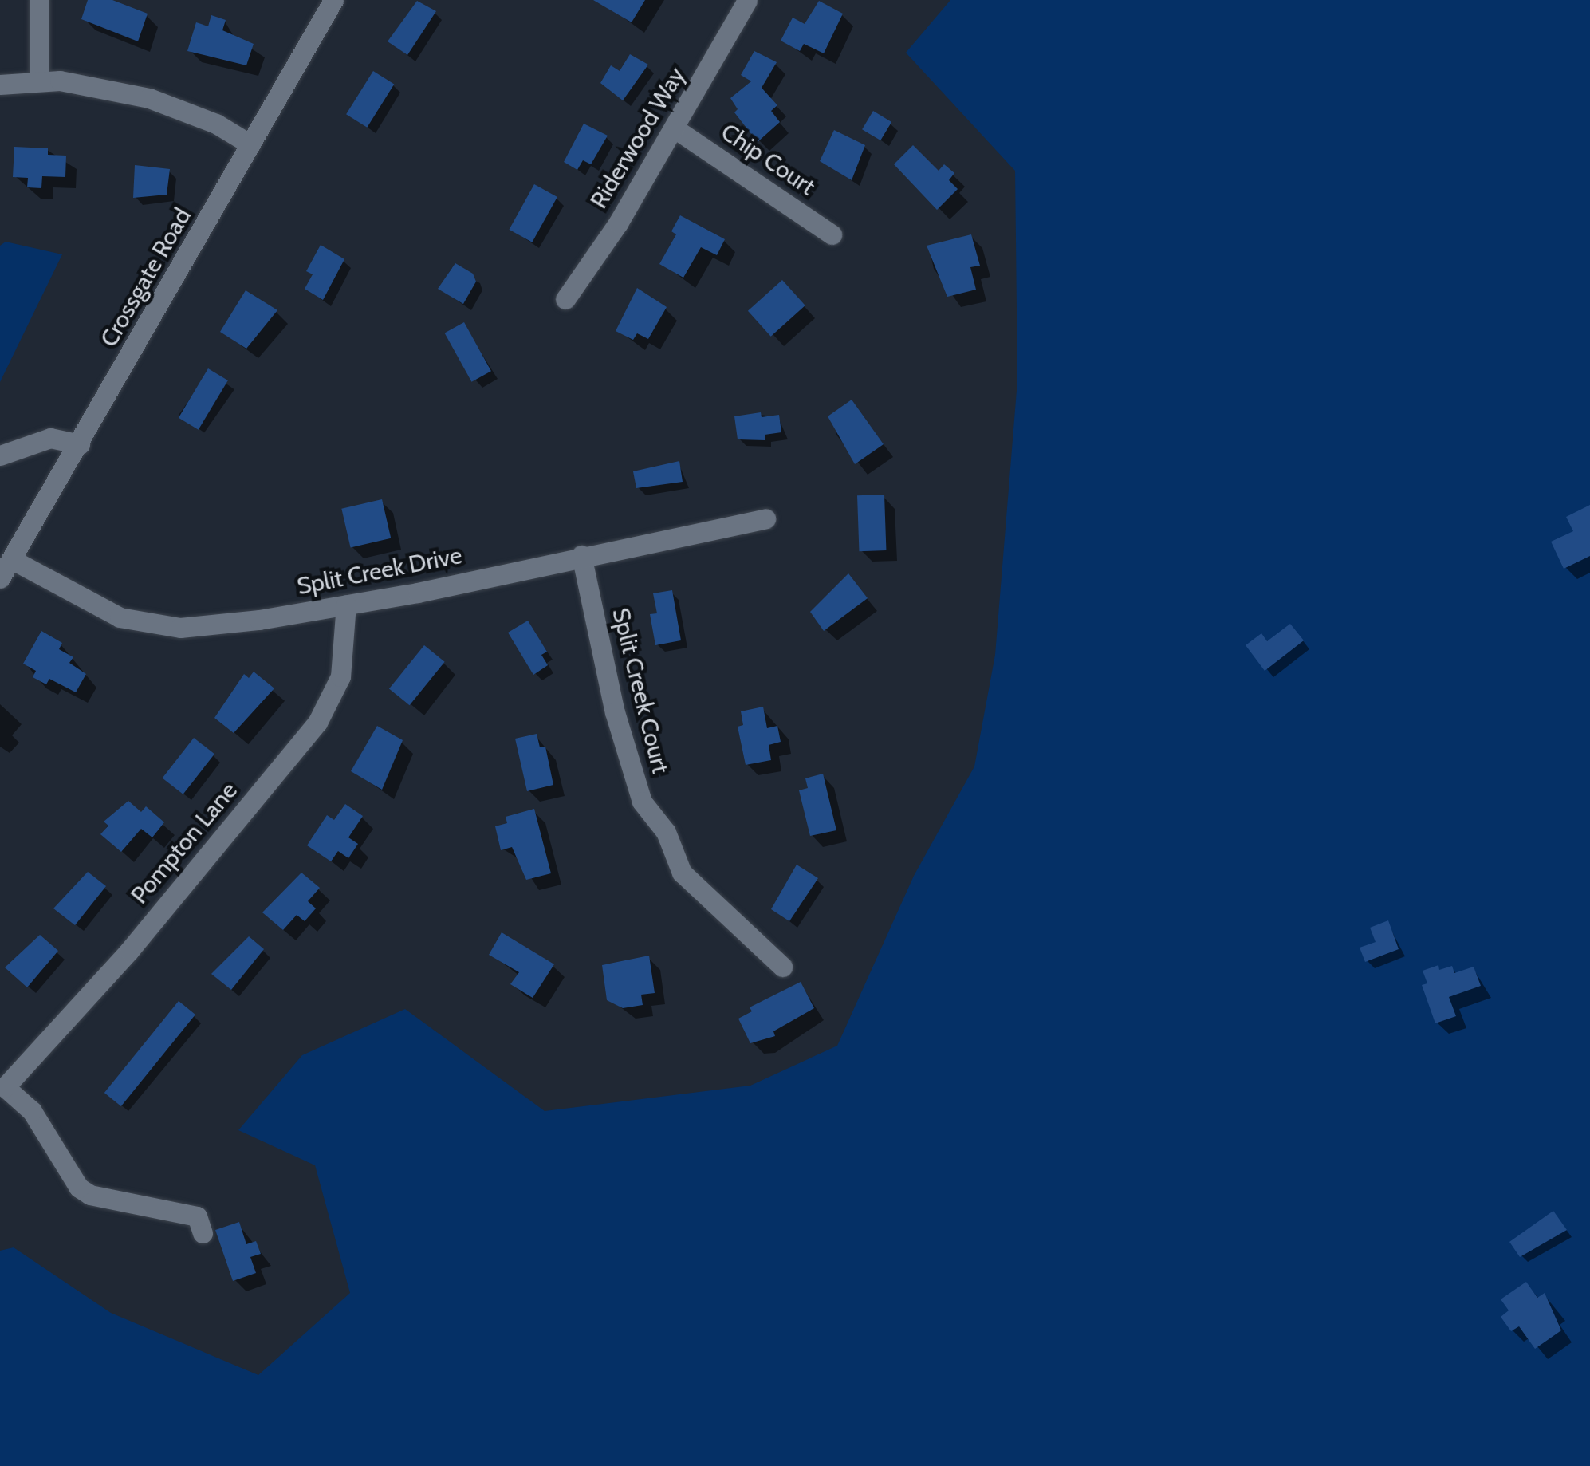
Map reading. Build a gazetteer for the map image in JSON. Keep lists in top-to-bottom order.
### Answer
{
  "streets": {
    "street": [
      "Riderwood Way",
      "Chip Court",
      "Crossgate Road",
      "Split Creek Drive",
      "Split Creek Court",
      "Pompton Lane"
    ]
  },
  "crossings": [
    ["Riderwood Way", "Chip Court"],
    ["Crossgate Road", "Split Creek Drive"],
    ["Split Creek Drive", "Split Creek Court"],
    ["Split Creek Drive", "Pompton Lane"]
  ]
}
